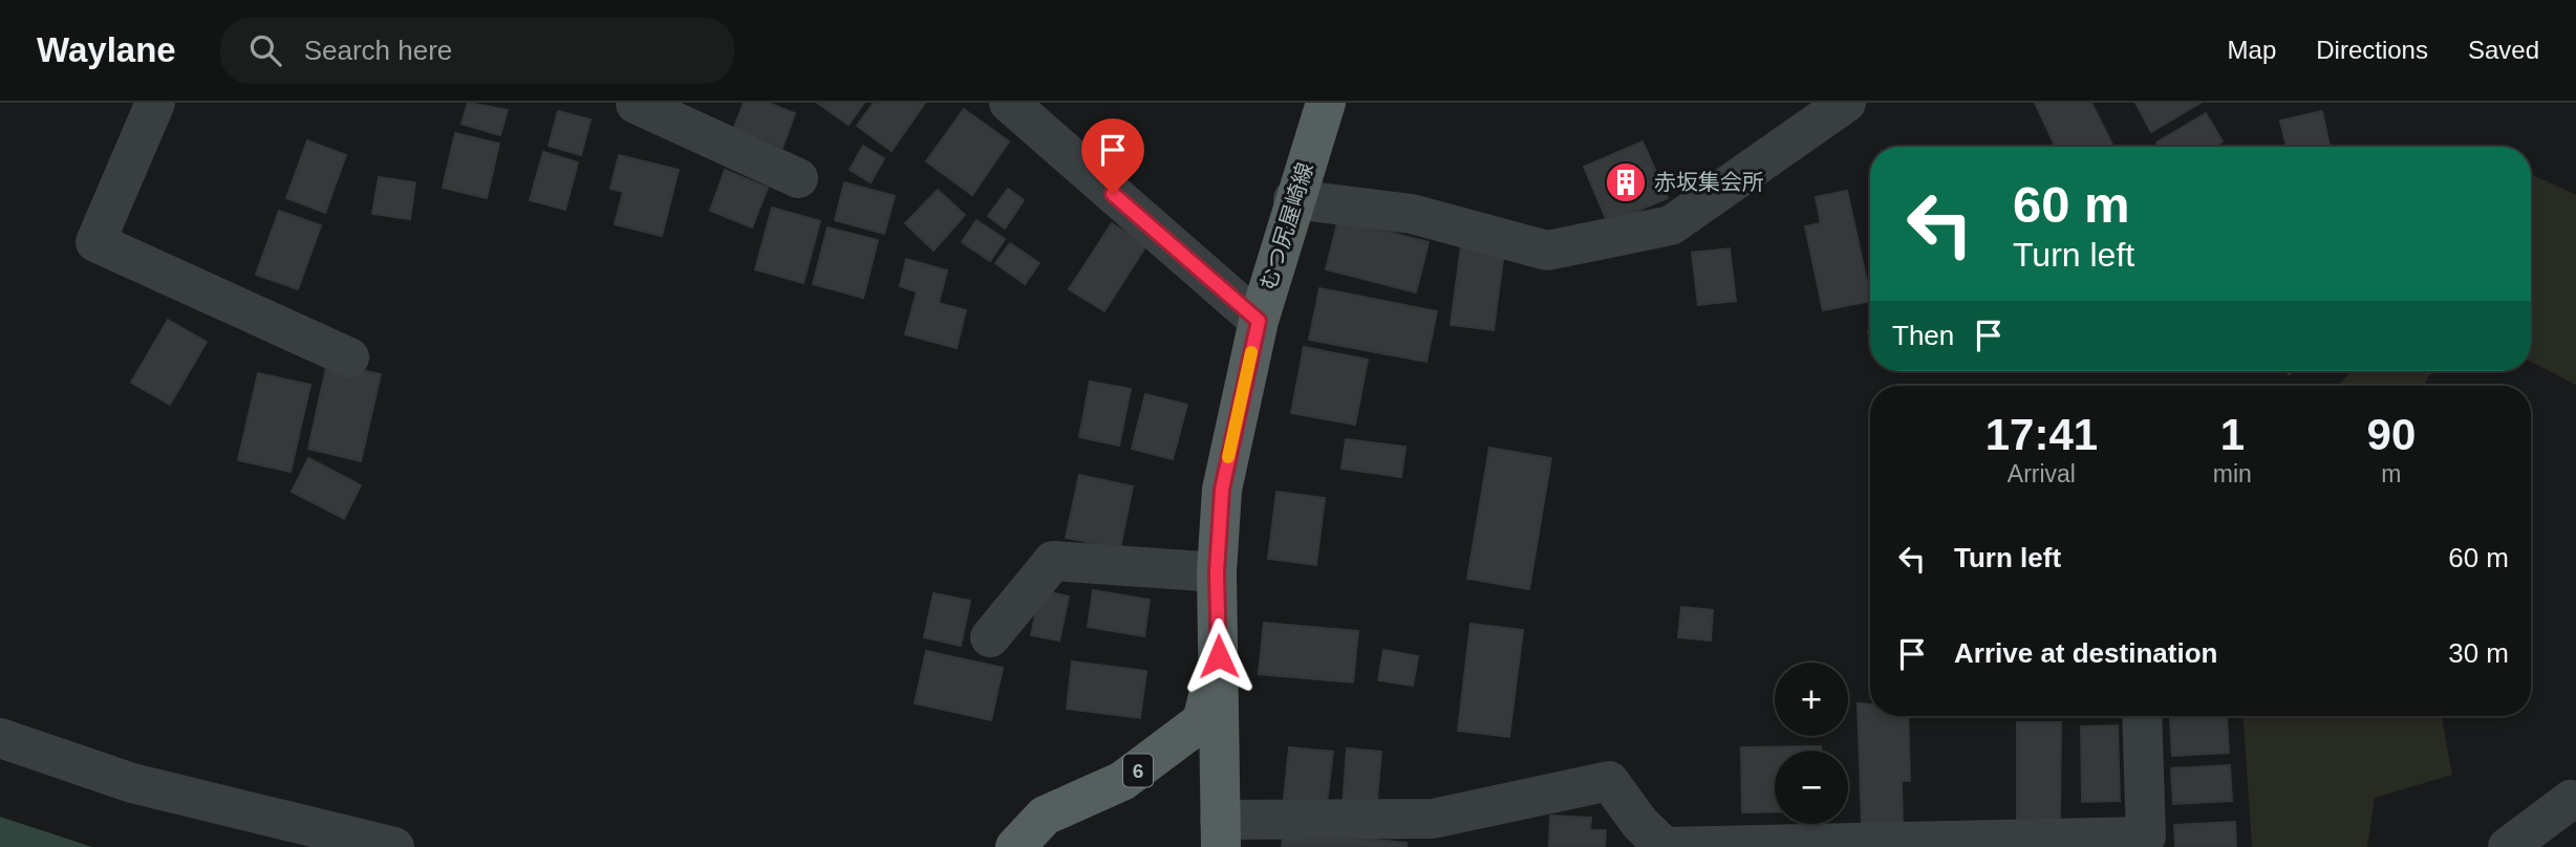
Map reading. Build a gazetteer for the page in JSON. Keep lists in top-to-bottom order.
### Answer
{
  "streets": {
    "main road": ["むつ尻屋崎線", "6"]
  },
  "places": {
    "building": ["赤坂集会所"]
  },
  "page": {
    "header": "Waylane",
    "search": "Search here",
    "nav": ["Map", "Directions", "Saved"],
    "turn": ["60 m", "Turn left"],
    "then": "Then",
    "eta": [
      "17:41",
      "Arrival",
      "1",
      "min",
      "90",
      "m"
    ],
    "list": [
      {
        "name": "Turn left",
        "value": "60 m"
      },
      {
        "name": "Arrive at destination",
        "value": "30 m"
      }
    ],
    "map_buttons": ["+", "−"]
  }
}
